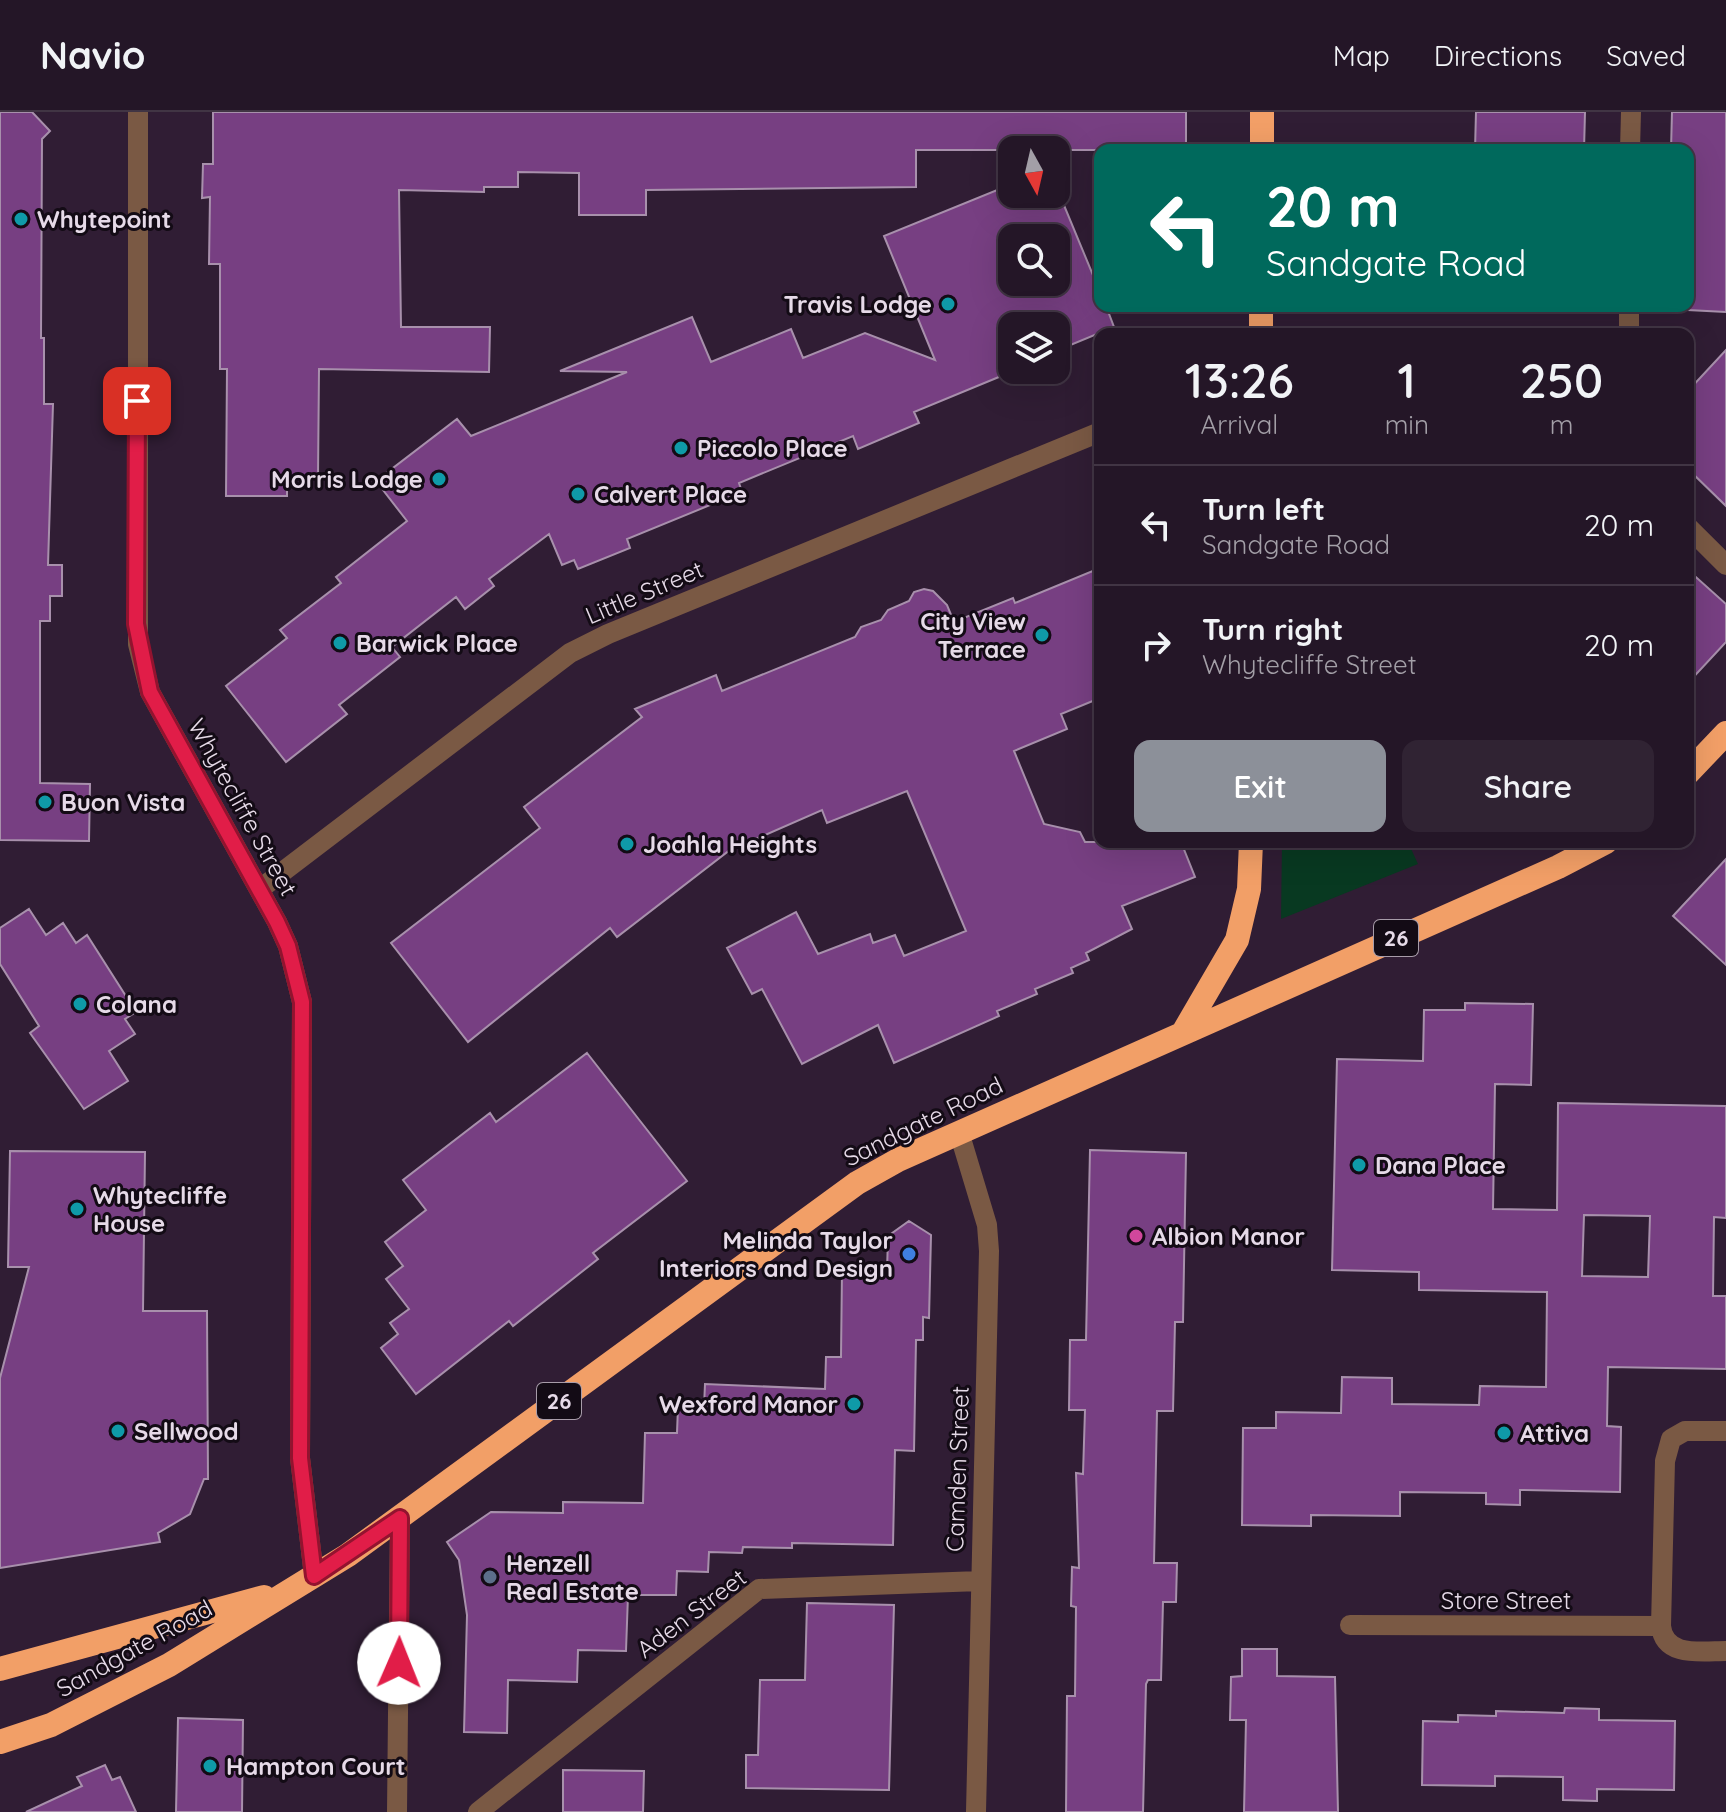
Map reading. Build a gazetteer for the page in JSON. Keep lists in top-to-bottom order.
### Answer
{
  "streets": {
    "highway": ["26", "Sandgate Road"],
    "street": [
      "Little Street",
      "Whytecliffe Street",
      "Camden Street",
      "Store Street",
      "Aden Street"
    ]
  },
  "crossings": [
    ["Little Street", "Whytecliffe Street"],
    ["Whytecliffe Street", "Sandgate Road"],
    ["Sandgate Road", "Camden Street"],
    ["Camden Street", "Aden Street"]
  ],
  "places": [
    "Whytepoint",
    "Travis Lodge",
    "Piccolo Place",
    "Morris Lodge",
    "Calvert Place",
    "City View Terrace",
    "Barwick Place",
    "Buon Vista",
    "Joahla Heights",
    "Colana",
    "Dana Place",
    "Whytecliffe House",
    "Albion Manor",
    "Melinda Taylor Interiors and Design",
    "Wexford Manor",
    "Sellwood",
    "Attiva",
    "Henzell Real Estate",
    "Hampton Court"
  ],
  "north": "bottom",
  "page": {
    "header": "Navio",
    "nav": ["Map", "Directions", "Saved"],
    "turn": ["20 m", "Sandgate Road"],
    "eta": [
      "13:26",
      "Arrival",
      "1",
      "min",
      "250",
      "m"
    ],
    "list": [
      {
        "name": "Turn left",
        "note": "Sandgate Road",
        "value": "20 m"
      },
      {
        "name": "Turn right",
        "note": "Whytecliffe Street",
        "value": "20 m"
      }
    ],
    "buttons": ["Exit", "Share"]
  }
}
